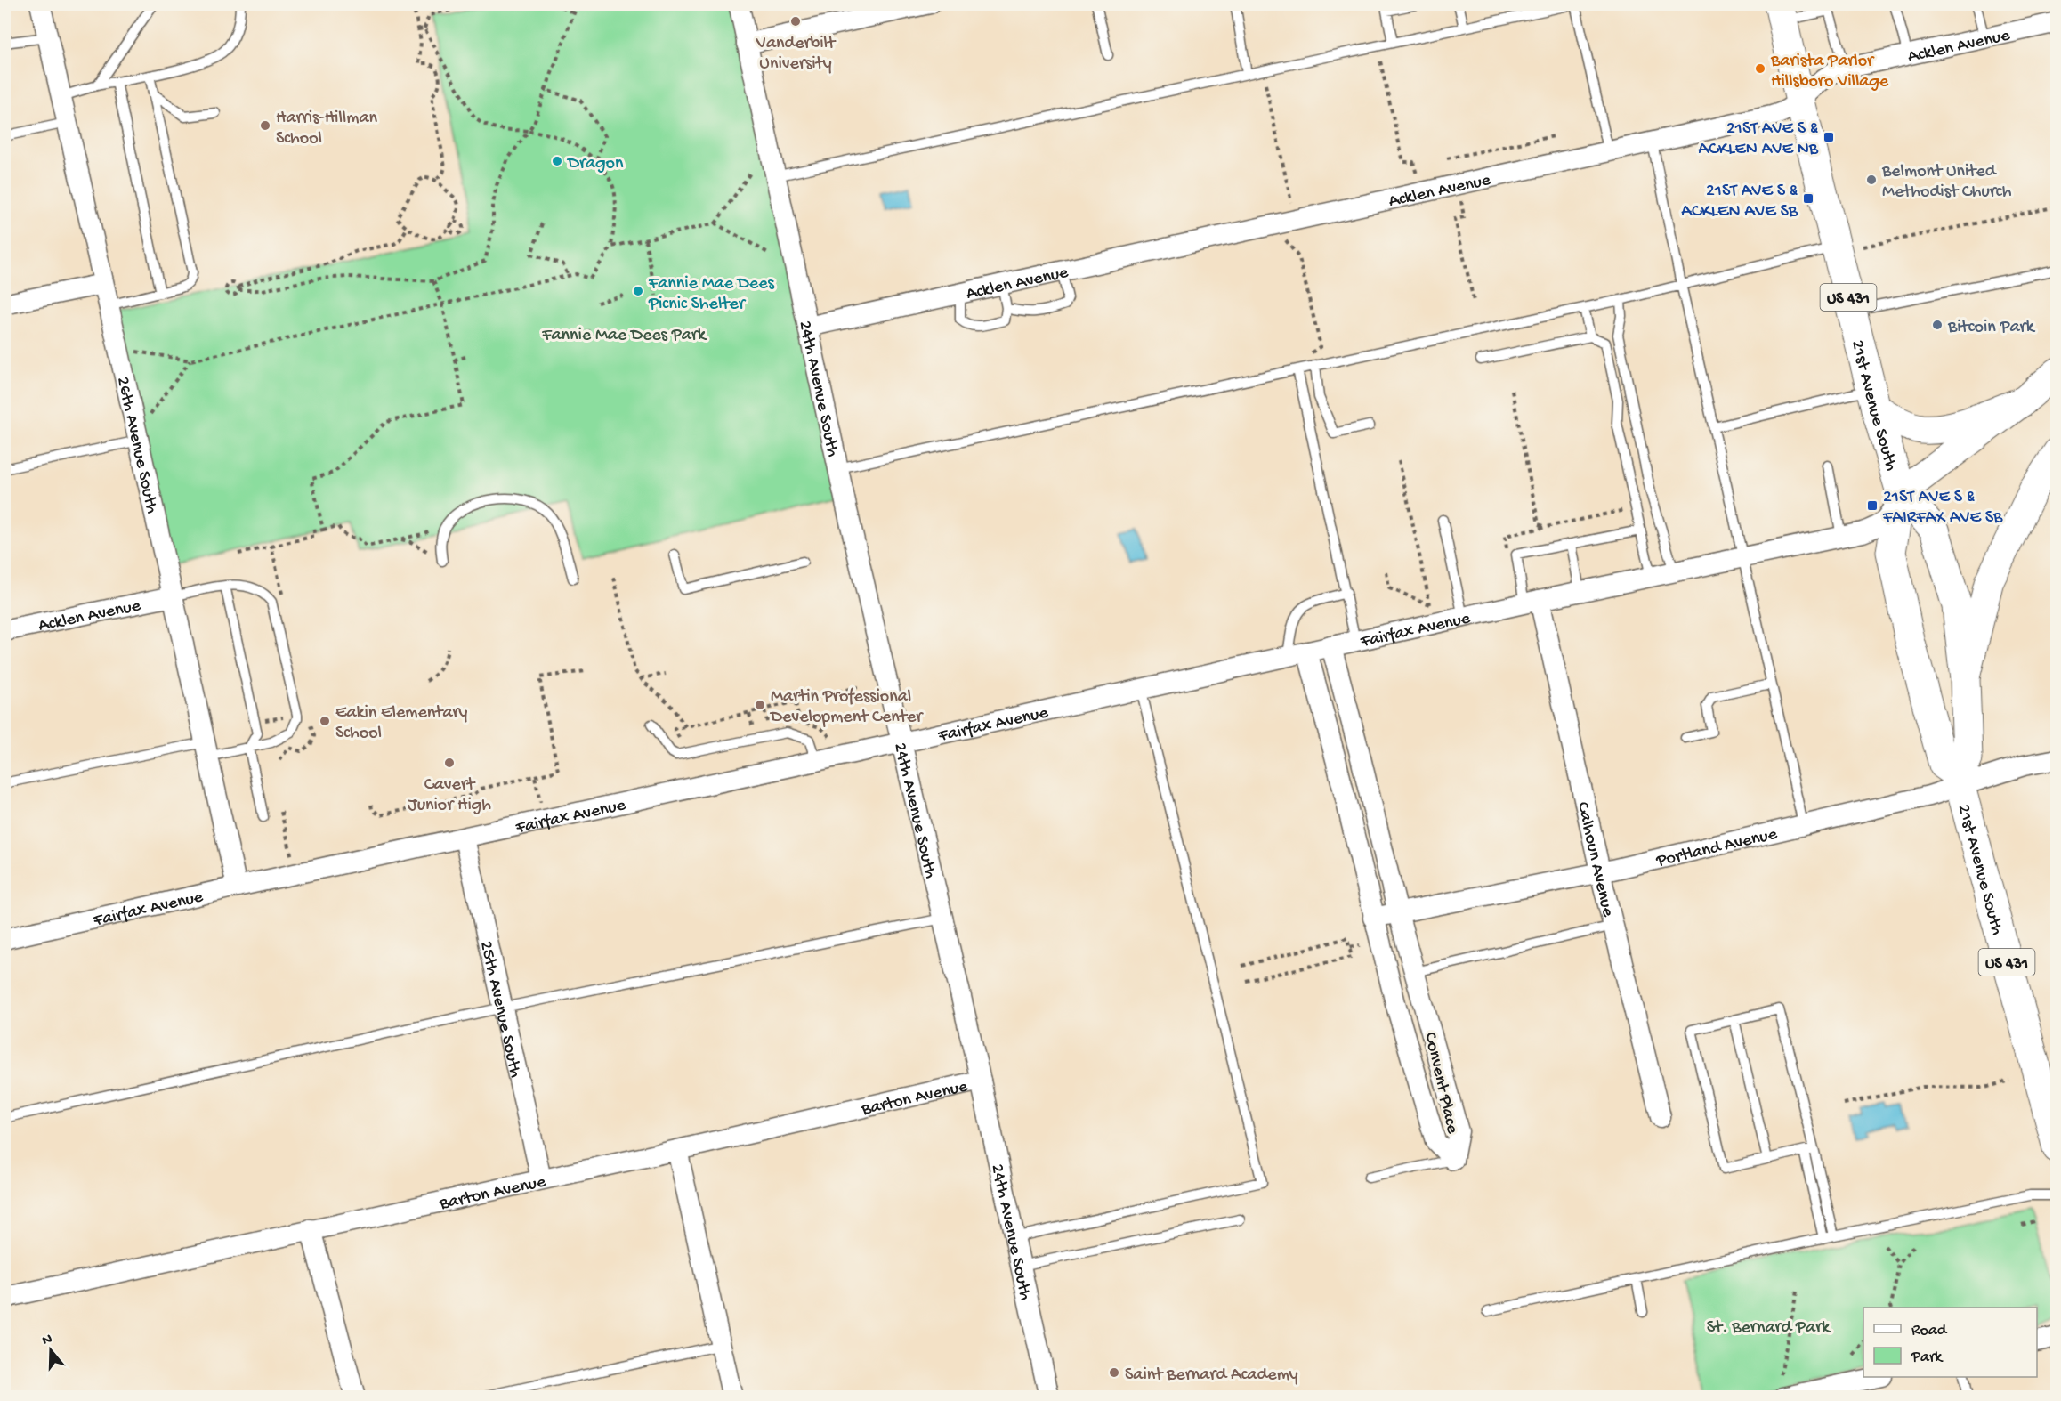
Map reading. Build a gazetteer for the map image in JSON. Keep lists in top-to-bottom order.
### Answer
{
  "streets": {
    "main road": ["US 431", "21st Avenue South"],
    "street": [
      "Acklen Avenue",
      "24th Avenue South",
      "26th Avenue South",
      "Fairfax Avenue",
      "Portland Avenue",
      "Calhoun Avenue",
      "25th Avenue South",
      "Convent Place",
      "Barton Avenue"
    ]
  },
  "crossings": [
    ["Acklen Avenue", "24th Avenue South"],
    ["Acklen Avenue", "21st Avenue South"],
    ["Acklen Avenue", "26th Avenue South"],
    ["24th Avenue South", "Fairfax Avenue"],
    ["24th Avenue South", "Barton Avenue"],
    ["21st Avenue South", "Fairfax Avenue"],
    ["21st Avenue South", "Portland Avenue"],
    ["26th Avenue South", "Fairfax Avenue"],
    ["Fairfax Avenue", "Calhoun Avenue"],
    ["Fairfax Avenue", "25th Avenue South"],
    ["Fairfax Avenue", "Convent Place"],
    ["Portland Avenue", "Calhoun Avenue"],
    ["Portland Avenue", "Convent Place"],
    ["25th Avenue South", "Barton Avenue"]
  ],
  "parks": ["Fannie Mae Dees Park", "St. Bernard Park"],
  "places": {
    "other": [
      "Vanderbilt University",
      "Barista Parlor Hillsboro Village",
      "Harris-Hillman School",
      "Dragon",
      "Belmont United Methodist Church",
      "Fannie Mae Dees Picnic Shelter",
      "Bitcoin Park",
      "Martin Professional Development Center",
      "Eakin Elementary School",
      "Cavert Junior High",
      "Saint Bernard Academy"
    ],
    "transit": ["21ST AVE S & ACKLEN AVE NB", "21ST AVE S & ACKLEN AVE SB", "21ST AVE S & FAIRFAX AVE SB"]
  },
  "legend": ["Road", "Park"],
  "north": "top"
}
